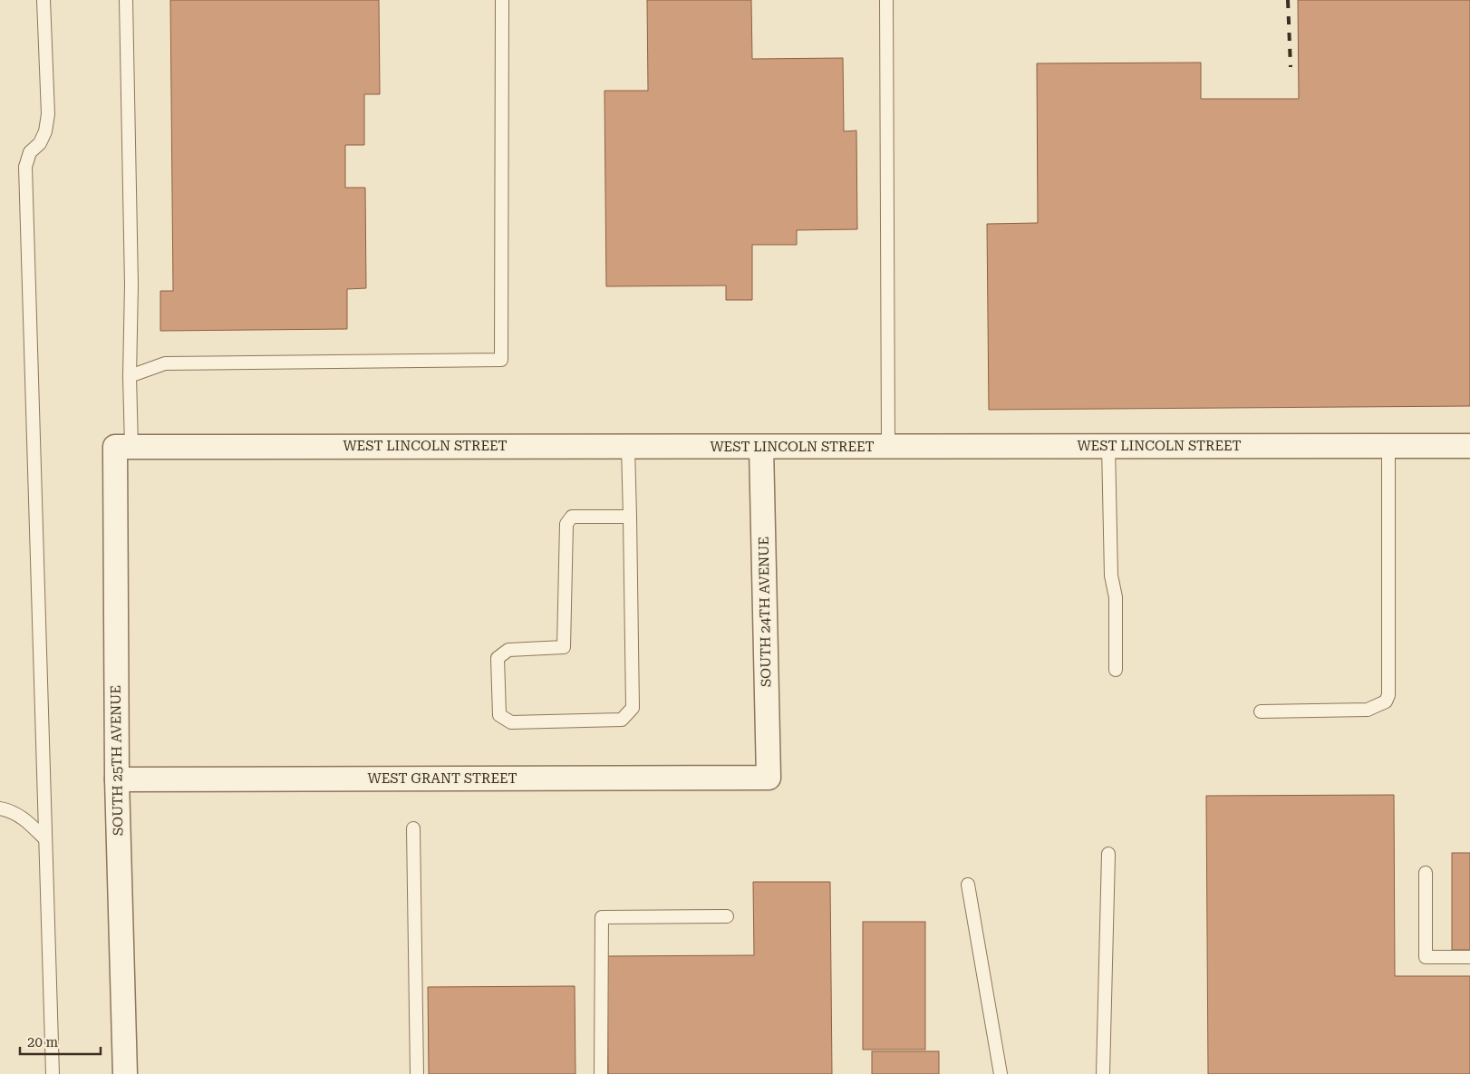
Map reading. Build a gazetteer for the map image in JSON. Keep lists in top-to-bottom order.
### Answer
{
  "streets": {
    "street": [
      "WEST LINCOLN STREET",
      "SOUTH 24TH AVENUE",
      "SOUTH 25TH AVENUE",
      "WEST GRANT STREET"
    ]
  },
  "crossings": [
    ["WEST LINCOLN STREET", "SOUTH 24TH AVENUE"],
    ["WEST LINCOLN STREET", "SOUTH 25TH AVENUE"],
    ["SOUTH 24TH AVENUE", "WEST GRANT STREET"],
    ["SOUTH 25TH AVENUE", "WEST GRANT STREET"]
  ],
  "scale_bar": "20 m"
}
